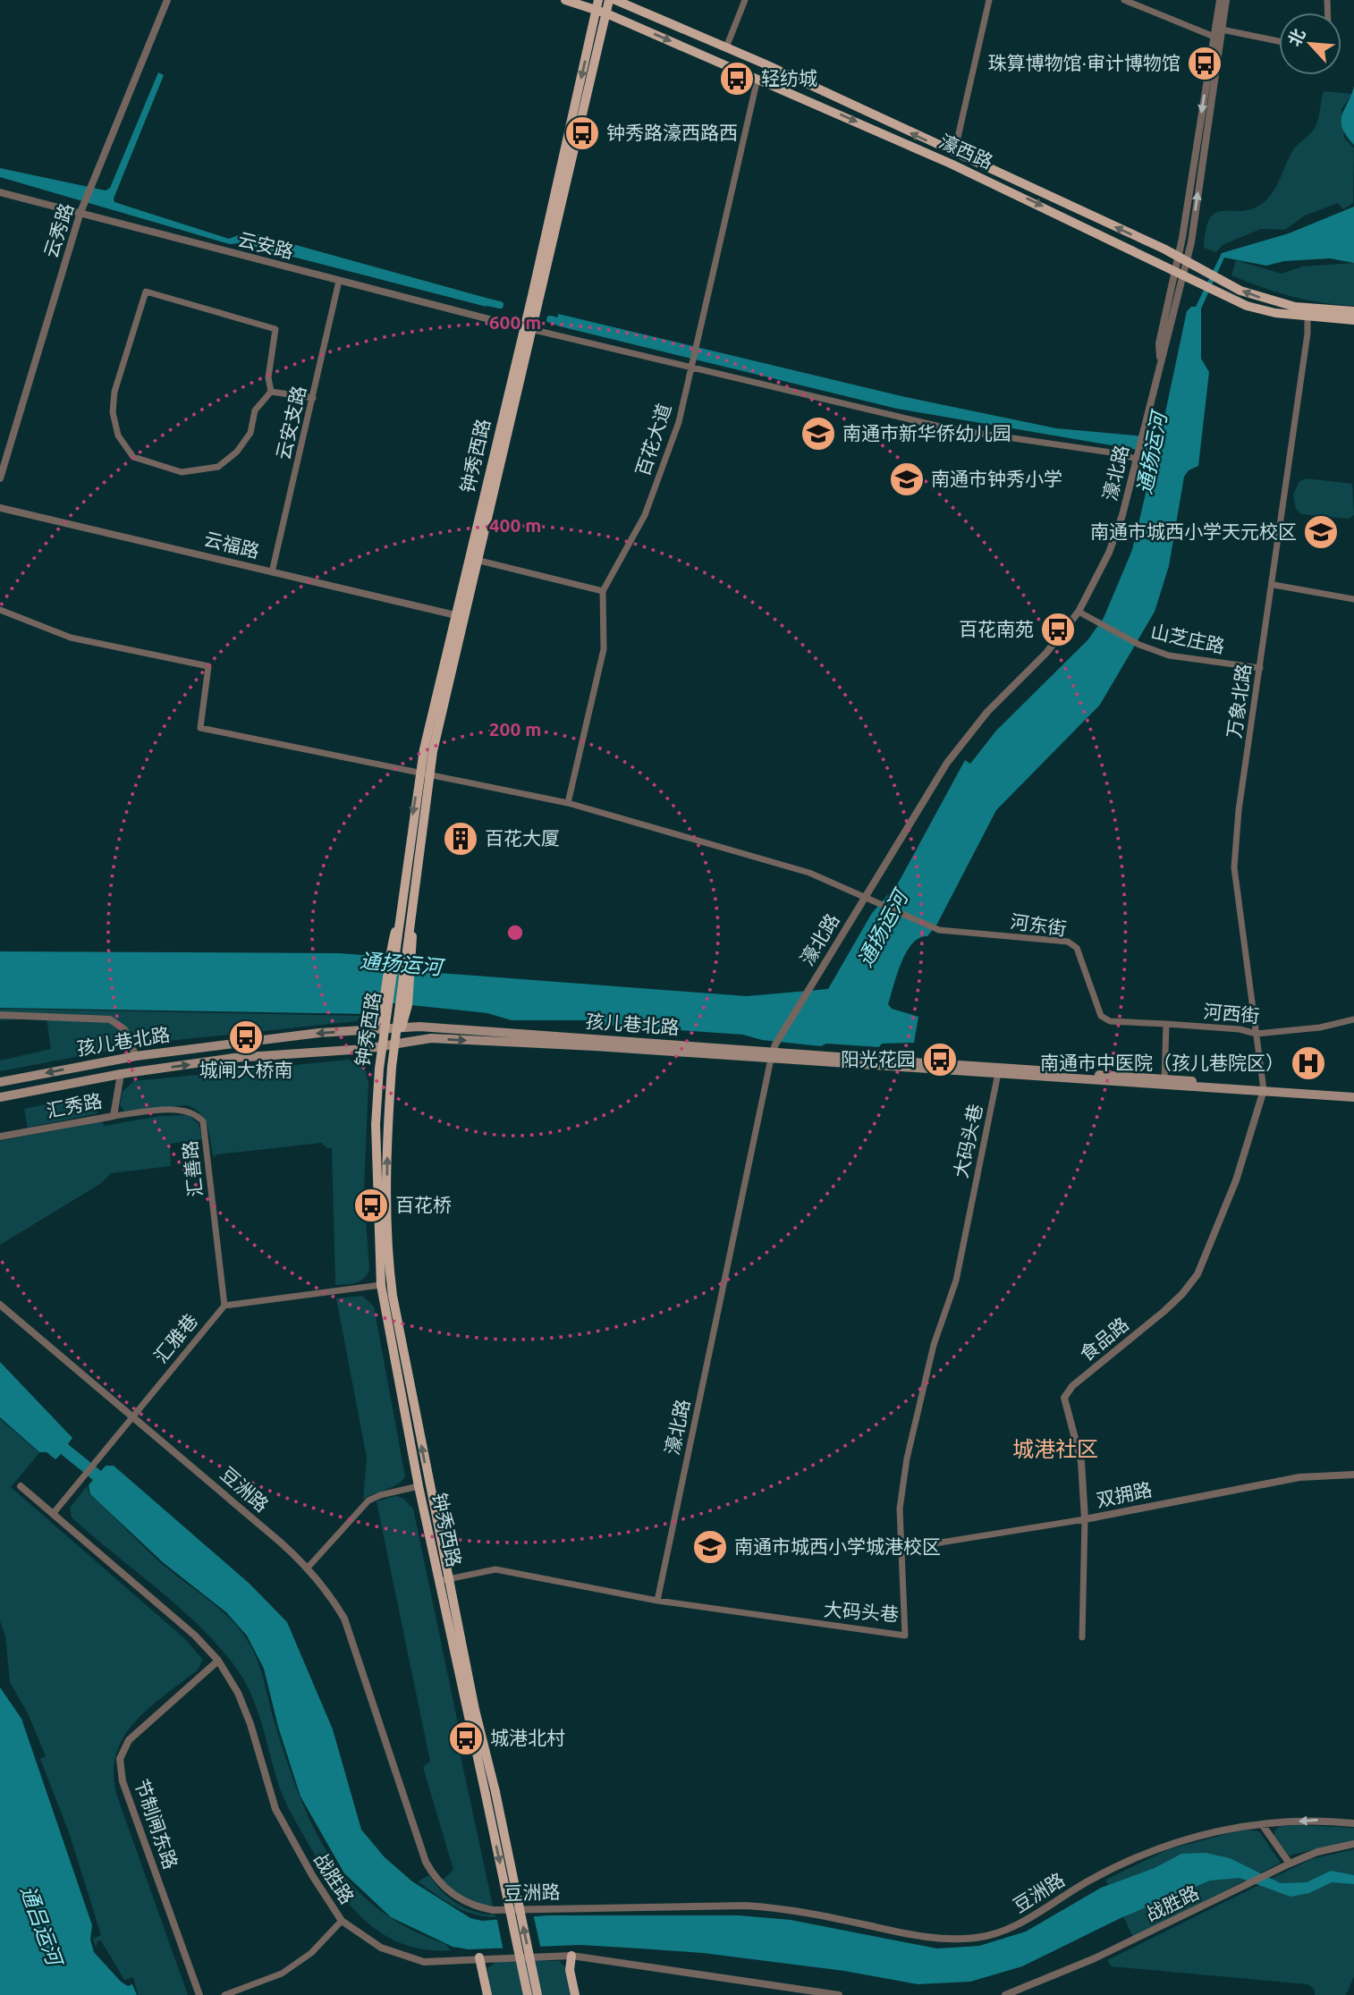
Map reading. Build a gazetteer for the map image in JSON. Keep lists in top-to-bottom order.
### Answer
{
  "streets": {
    "main road": ["濠西路", "钟秀西路", "孩儿巷北路"],
    "street": [
      "云秀路",
      "云安路",
      "云安支路",
      "百花大道",
      "濠北路",
      "云福路",
      "山芝庄路",
      "万象北路",
      "河东街",
      "河西街",
      "汇秀路",
      "大码头巷",
      "汇善路",
      "汇雅巷",
      "食品路",
      "豆洲路",
      "双拥路",
      "节制闸东路",
      "战胜路"
    ]
  },
  "crossings": [
    ["濠西路", "百花大道"],
    ["濠西路", "钟秀西路"],
    ["濠西路", "濠北路"],
    ["濠西路", "万象北路"],
    ["云秀路", "云安路"],
    ["云安路", "云安支路"],
    ["云安路", "钟秀西路"],
    ["云安支路", "云福路"],
    ["百花大道", "河东街"],
    ["钟秀西路", "云福路"],
    ["钟秀西路", "河东街"],
    ["钟秀西路", "孩儿巷北路"],
    ["钟秀西路", "大码头巷"],
    ["钟秀西路", "汇雅巷"],
    ["濠北路", "山芝庄路"],
    ["濠北路", "河东街"],
    ["濠北路", "孩儿巷北路"],
    ["濠北路", "大码头巷"],
    ["山芝庄路", "万象北路"],
    ["万象北路", "河西街"],
    ["万象北路", "孩儿巷北路"],
    ["万象北路", "食品路"],
    ["河东街", "河西街"],
    ["孩儿巷北路", "汇秀路"],
    ["孩儿巷北路", "大码头巷"],
    ["孩儿巷北路", "食品路"],
    ["汇秀路", "汇善路"],
    ["大码头巷", "双拥路"],
    ["汇善路", "汇雅巷"],
    ["汇雅巷", "豆洲路"],
    ["汇雅巷", "战胜路"],
    ["食品路", "双拥路"],
    ["节制闸东路", "战胜路"]
  ],
  "districts": ["城港社区"],
  "water": ["通扬运河", "通吕运河"],
  "places": {
    "bus stop": [
      "珠算博物馆·审计博物馆",
      "轻纺城",
      "钟秀路濠西路西",
      "百花南苑",
      "城闸大桥南",
      "阳光花园",
      "百花桥",
      "城港北村"
    ],
    "school or university": [
      "南通市新华侨幼儿园",
      "南通市钟秀小学",
      "南通市城西小学天元校区",
      "南通市城西小学城港校区"
    ],
    "building": ["百花大厦"],
    "hospital": ["南通市中医院（孩儿巷院区）"]
  },
  "north": "top left",
  "rings": ["600 m", "400 m", "200 m"]
}
